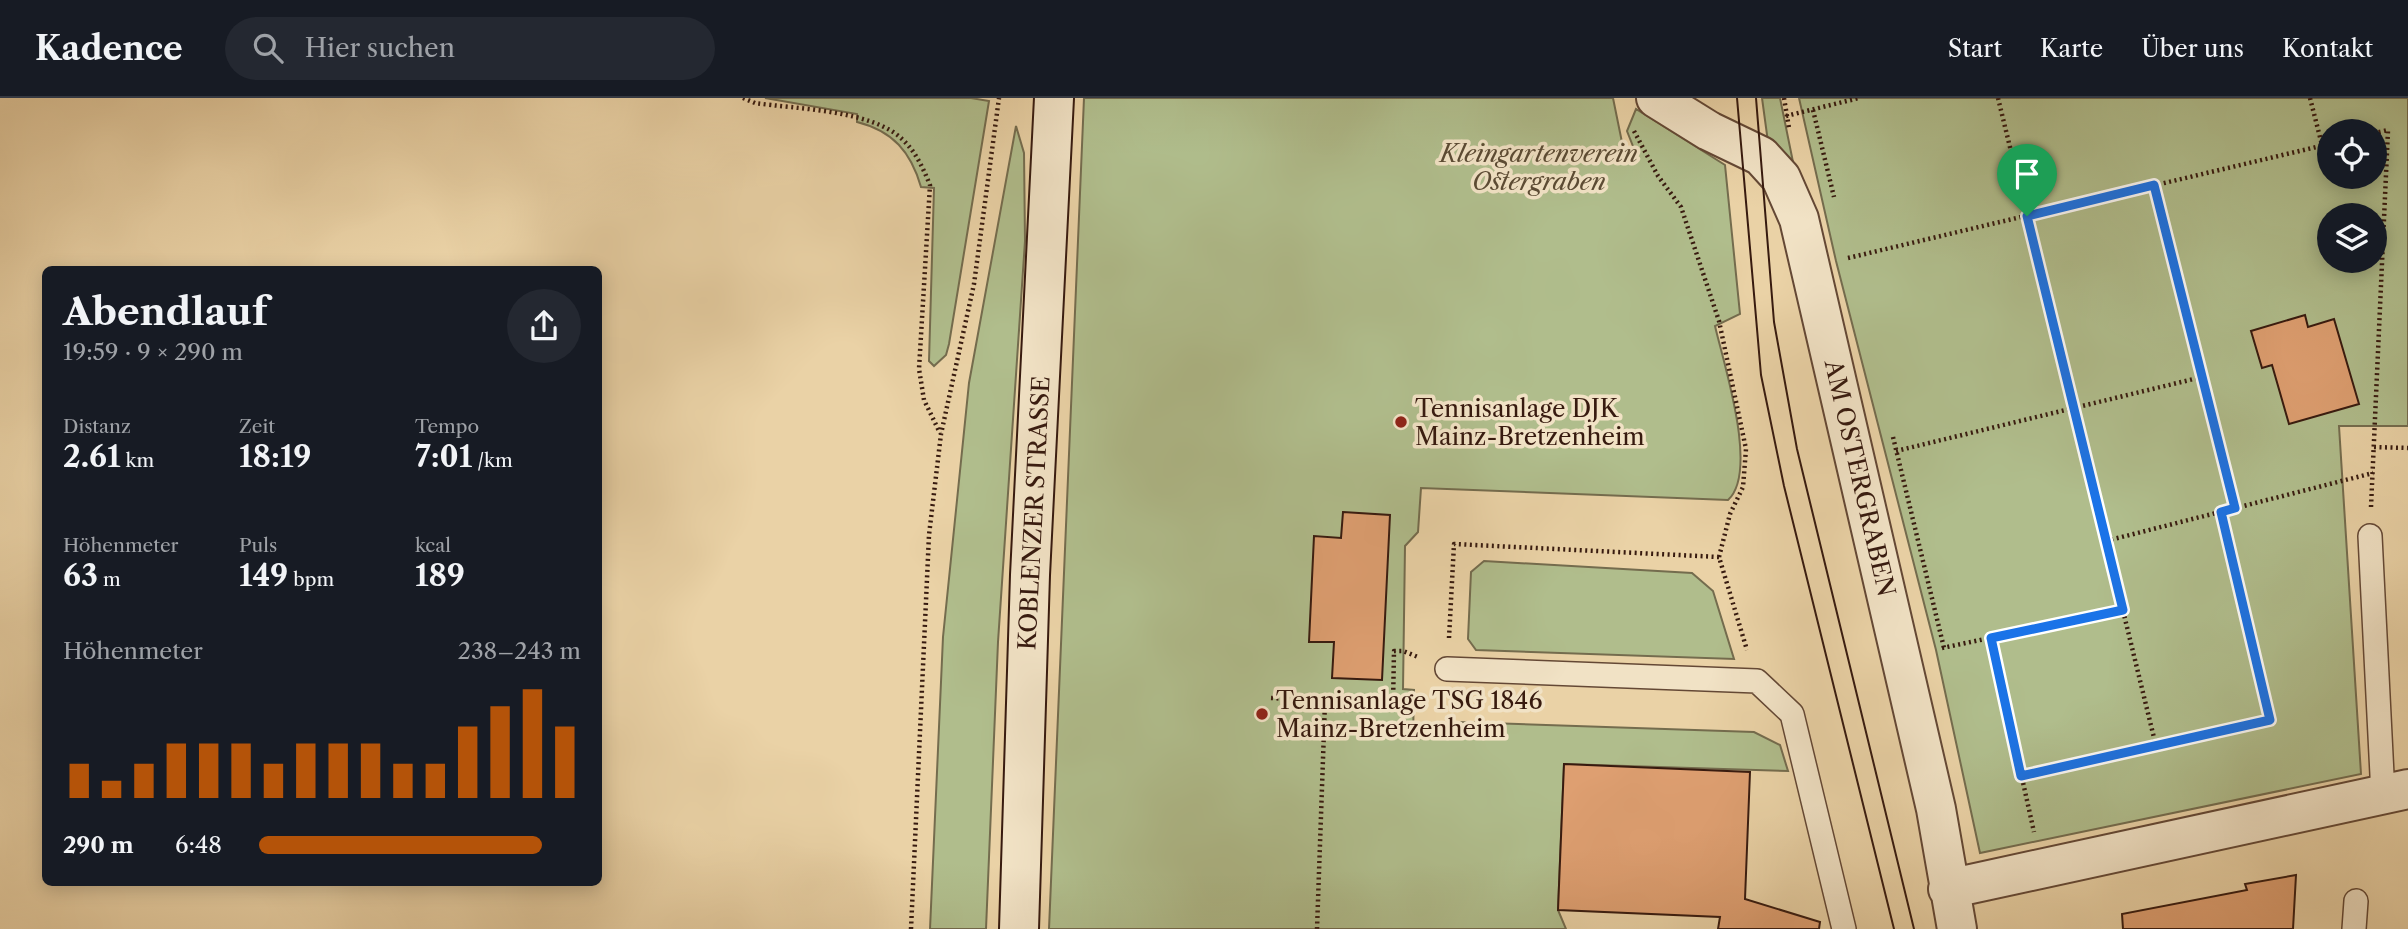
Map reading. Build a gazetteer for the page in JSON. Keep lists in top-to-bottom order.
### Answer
{
  "streets": {
    "street": ["AM OSTERGRABEN", "KOBLENZER STRASSE"]
  },
  "parks": ["Kleingartenverein Ostergraben"],
  "places": ["Tennisanlage DJK Mainz-Bretzenheim", "Tennisanlage TSG 1846 Mainz-Bretzenheim"],
  "page": {
    "header": "Kadence",
    "search": "Hier suchen",
    "nav": [
      "Start",
      "Karte",
      "Über uns",
      "Kontakt"
    ],
    "heading": ["Abendlauf", "19:59 · 9 × 290 m"],
    "stats": [
      ["Distanz", "2.61 km"],
      ["Zeit", "18:19"],
      ["Tempo", "7:01 /km"],
      ["Höhenmeter", "63 m"],
      ["Puls", "149 bpm"],
      ["kcal", "189"]
    ],
    "chart": ["Höhenmeter", "238–243 m"],
    "list": [
      {
        "name": "290 m",
        "note": "6:48"
      }
    ]
  }
}
